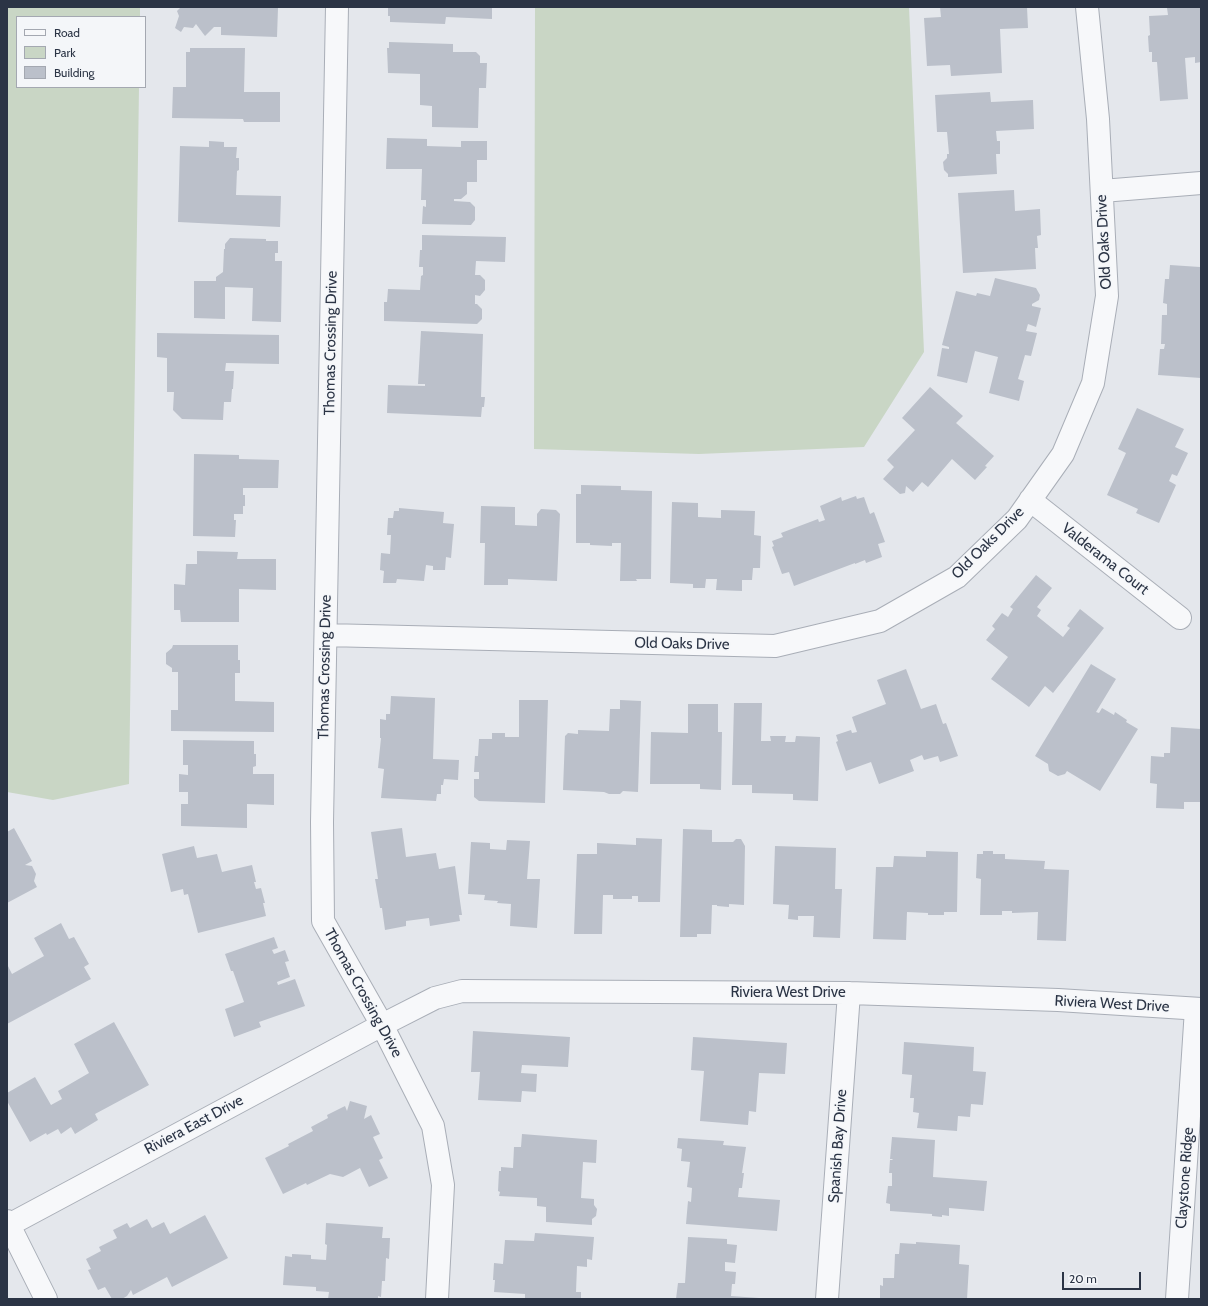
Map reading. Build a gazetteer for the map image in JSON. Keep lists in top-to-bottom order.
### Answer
{
  "streets": {
    "street": [
      "Old Oaks Drive",
      "Thomas Crossing Drive",
      "Valderama Court",
      "Riviera West Drive",
      "Riviera East Drive",
      "Spanish Bay Drive",
      "Claystone Ridge"
    ]
  },
  "crossings": [
    ["Old Oaks Drive", "Thomas Crossing Drive"],
    ["Old Oaks Drive", "Valderama Court"],
    ["Thomas Crossing Drive", "Riviera West Drive"],
    ["Thomas Crossing Drive", "Riviera East Drive"],
    ["Riviera West Drive", "Riviera East Drive"],
    ["Riviera West Drive", "Spanish Bay Drive"],
    ["Riviera West Drive", "Claystone Ridge"]
  ],
  "legend": ["Road", "Park", "Building"],
  "scale_bar": "20 m"
}
